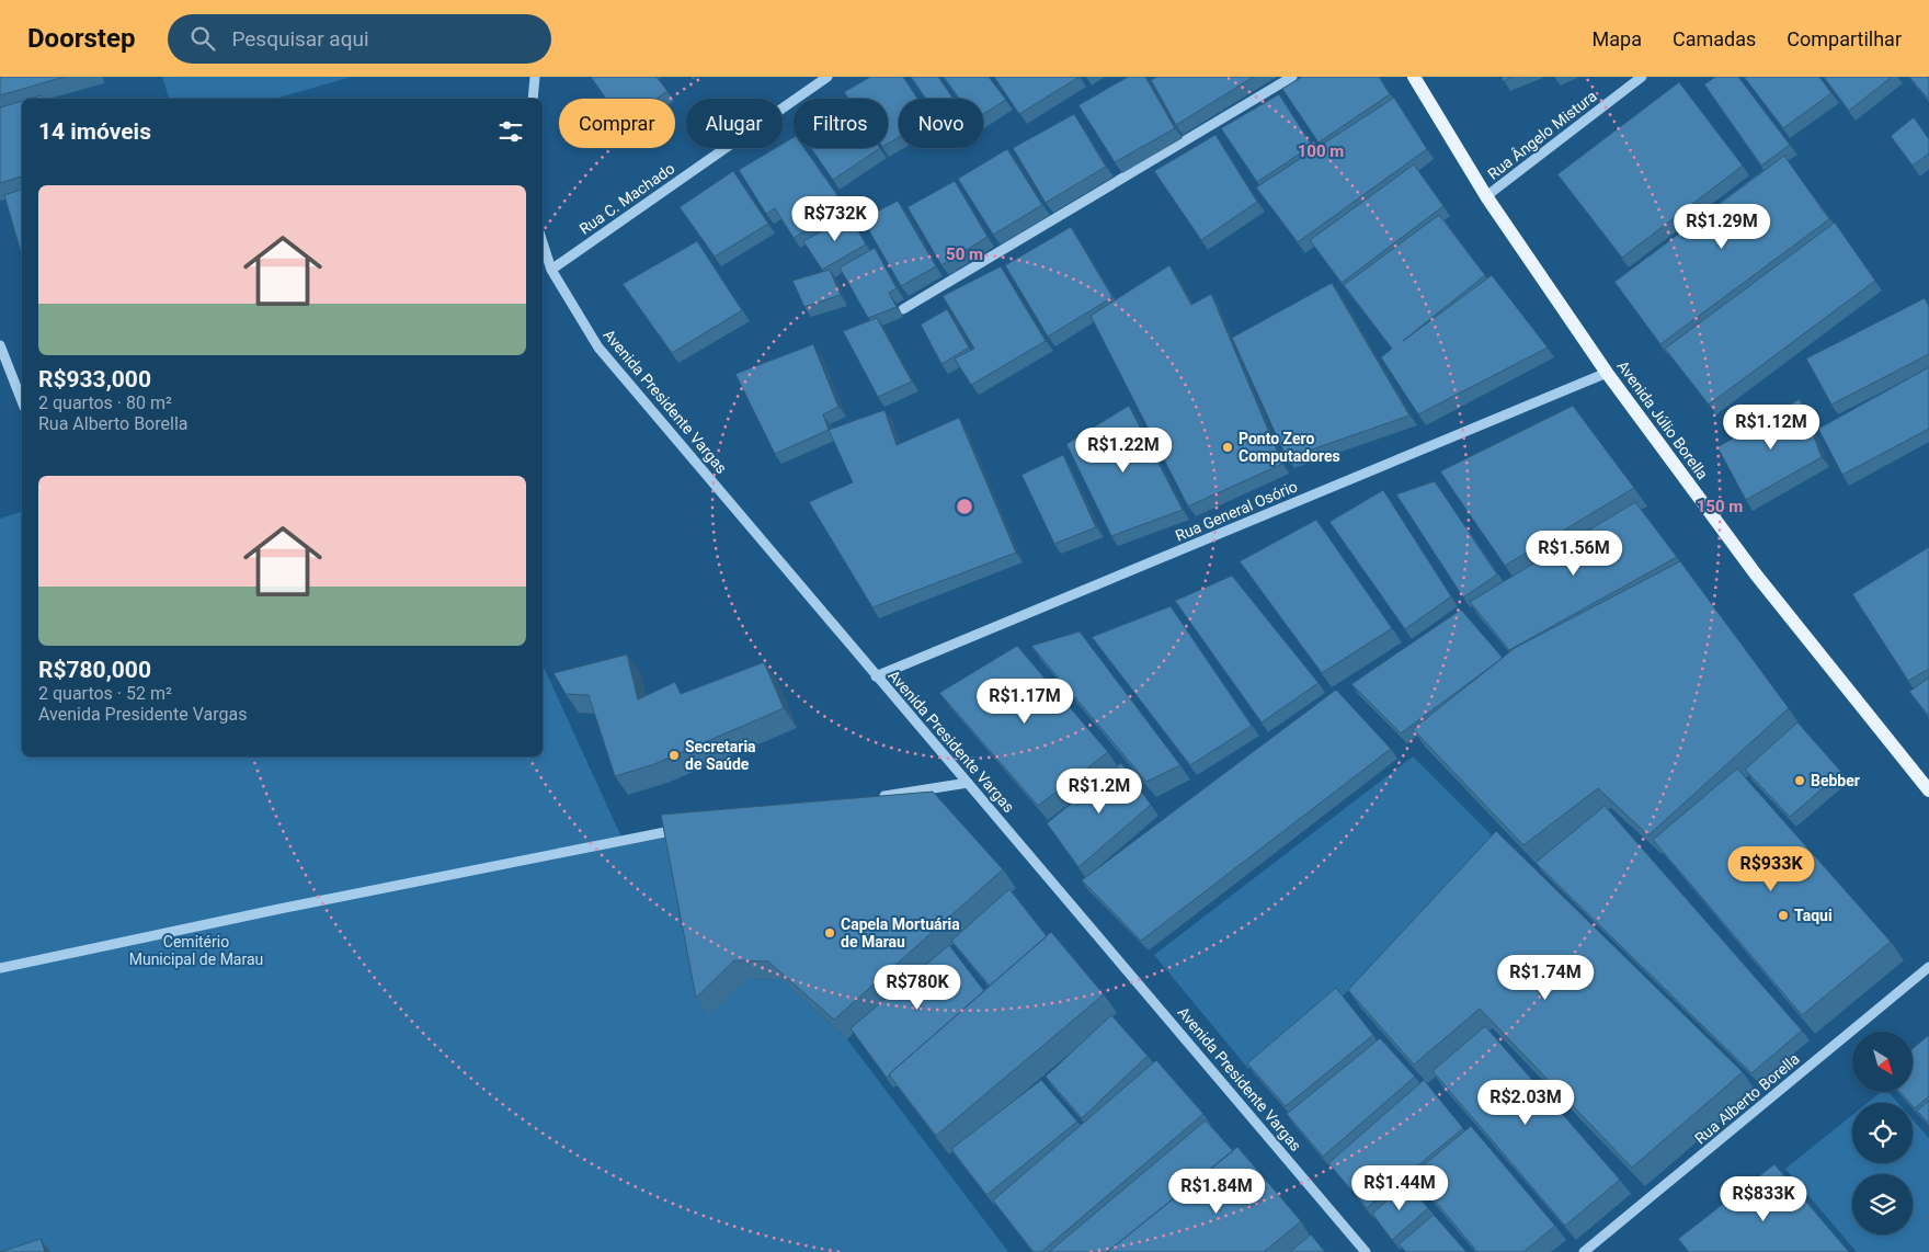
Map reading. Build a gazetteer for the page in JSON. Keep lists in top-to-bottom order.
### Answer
{
  "streets": {
    "main road": ["Avenida Júlio Borella"],
    "street": [
      "Rua Ângelo Mistura",
      "Rua C. Machado",
      "Avenida Presidente Vargas",
      "Rua General Osório",
      "Rua Alberto Borella"
    ]
  },
  "crossings": [
    ["Rua Ângelo Mistura", "Avenida Júlio Borella"],
    ["Rua C. Machado", "Avenida Presidente Vargas"],
    ["Avenida Presidente Vargas", "Rua General Osório"],
    ["Avenida Júlio Borella", "Rua General Osório"]
  ],
  "parks": ["Cemitério Municipal de Marau"],
  "places": [
    "Ponto Zero Computadores",
    "Secretaria de Saúde",
    "Bebber",
    "Taqui",
    "Capela Mortuária de Marau"
  ],
  "north": "bottom right",
  "page": {
    "header": "Doorstep",
    "search": "Pesquisar aqui",
    "nav": ["Mapa", "Camadas", "Compartilhar"],
    "chip": [
      "Comprar",
      "Alugar",
      "Filtros",
      "Novo"
    ],
    "heading": "14 imóveis",
    "list": [
      {
        "name": "R$933,000",
        "note": "2 quartos · 80 m² · Rua Alberto Borella"
      },
      {
        "name": "R$780,000",
        "note": "2 quartos · 52 m² · Avenida Presidente Vargas"
      }
    ],
    "price": [
      "R$732K",
      "R$1.29M",
      "R$1.12M",
      "R$1.22M",
      "R$1.56M",
      "R$1.17M",
      "R$1.2M",
      "R$933K",
      "R$1.74M",
      "R$780K",
      "R$2.03M",
      "R$1.44M",
      "R$1.84M",
      "R$833K"
    ]
  },
  "rings": ["100 m", "50 m", "150 m"]
}
